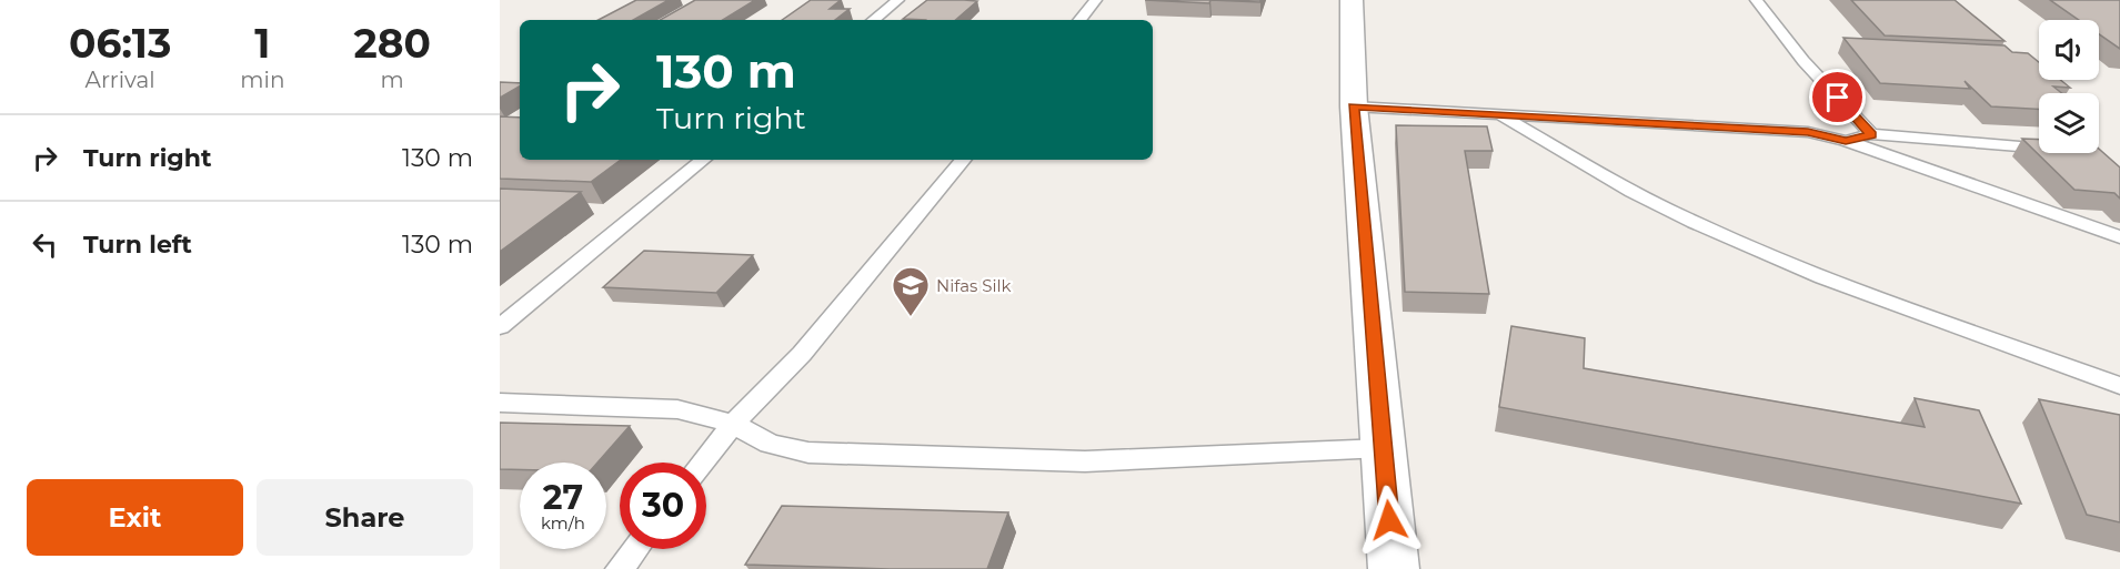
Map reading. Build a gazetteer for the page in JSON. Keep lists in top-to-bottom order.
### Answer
{
  "places": {
    "school or university": ["Nifas Silk"]
  },
  "page": {
    "eta": [
      "06:13",
      "Arrival",
      "1",
      "min",
      "280",
      "m"
    ],
    "turn": ["130 m", "Turn right"],
    "list": [
      {
        "name": "Turn right",
        "value": "130 m"
      },
      {
        "name": "Turn left",
        "value": "130 m"
      }
    ],
    "speed": "27 km/h",
    "limit": "30",
    "buttons": ["Exit", "Share"]
  }
}
